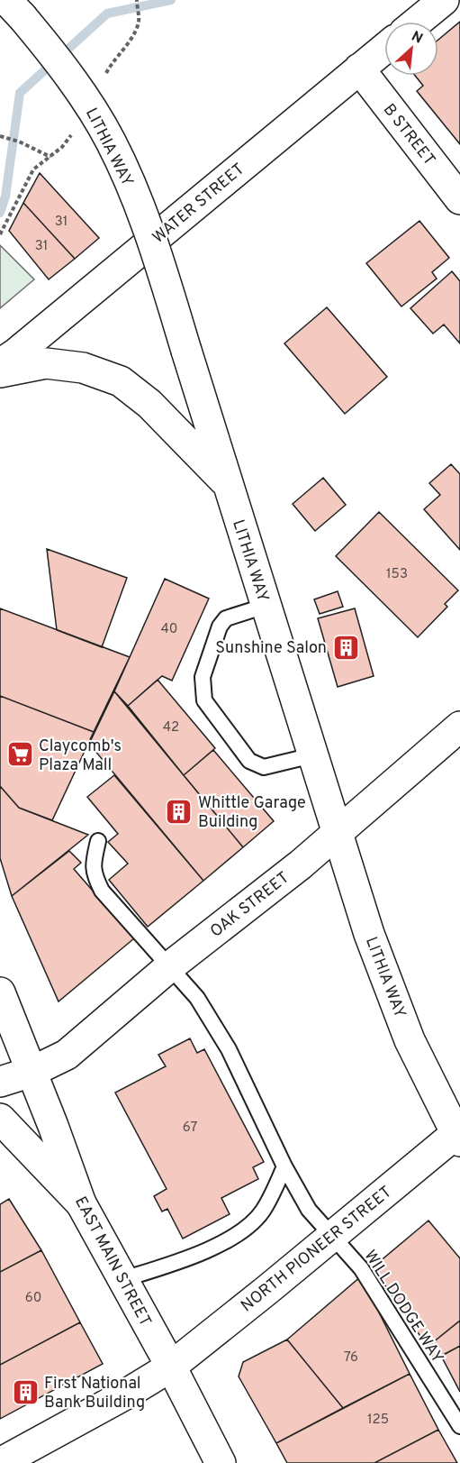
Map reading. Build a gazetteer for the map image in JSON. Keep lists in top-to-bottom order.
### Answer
{
  "streets": {
    "main road": [
      "B STREET",
      "LITHIA WAY",
      "WATER STREET",
      "OAK STREET",
      "NORTH PIONEER STREET",
      "EAST MAIN STREET"
    ],
    "lane": ["WILL DODGE WAY"]
  },
  "crossings": [
    ["B STREET", "WATER STREET"],
    ["LITHIA WAY", "OAK STREET"],
    ["LITHIA WAY", "NORTH PIONEER STREET"],
    ["OAK STREET", "EAST MAIN STREET"],
    ["OAK STREET", "WILL DODGE WAY"],
    ["NORTH PIONEER STREET", "EAST MAIN STREET"],
    ["NORTH PIONEER STREET", "WILL DODGE WAY"]
  ],
  "places": {
    "building": ["Sunshine Salon", "Whittle Garage Building", "First National Bank Building"],
    "supermarket": ["Claycomb's Plaza Mall"]
  },
  "house_numbers": [
    "31",
    "31",
    "153",
    "40",
    "42",
    "67",
    "60",
    "76",
    "125"
  ],
  "north": "top right"
}
